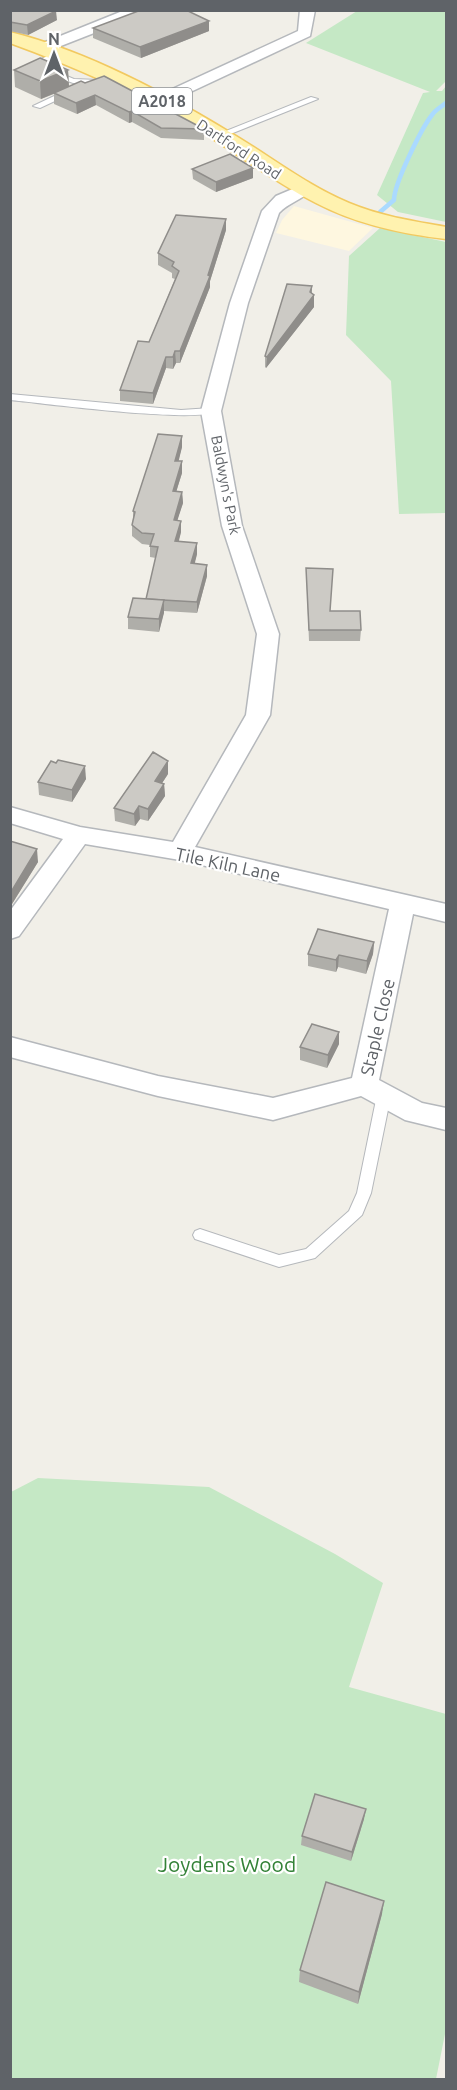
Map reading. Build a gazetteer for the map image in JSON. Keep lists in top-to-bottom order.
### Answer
{
  "streets": {
    "main road": ["A2018", "Dartford Road"],
    "street": ["Baldwyn's Park", "Tile Kiln Lane", "Staple Close"]
  },
  "crossings": [
    ["A2018", "Dartford Road"],
    ["A2018", "Baldwyn's Park"],
    ["Dartford Road", "Baldwyn's Park"],
    ["Baldwyn's Park", "Tile Kiln Lane"],
    ["Tile Kiln Lane", "Staple Close"]
  ],
  "parks": ["Joydens Wood"],
  "north": "top"
}
